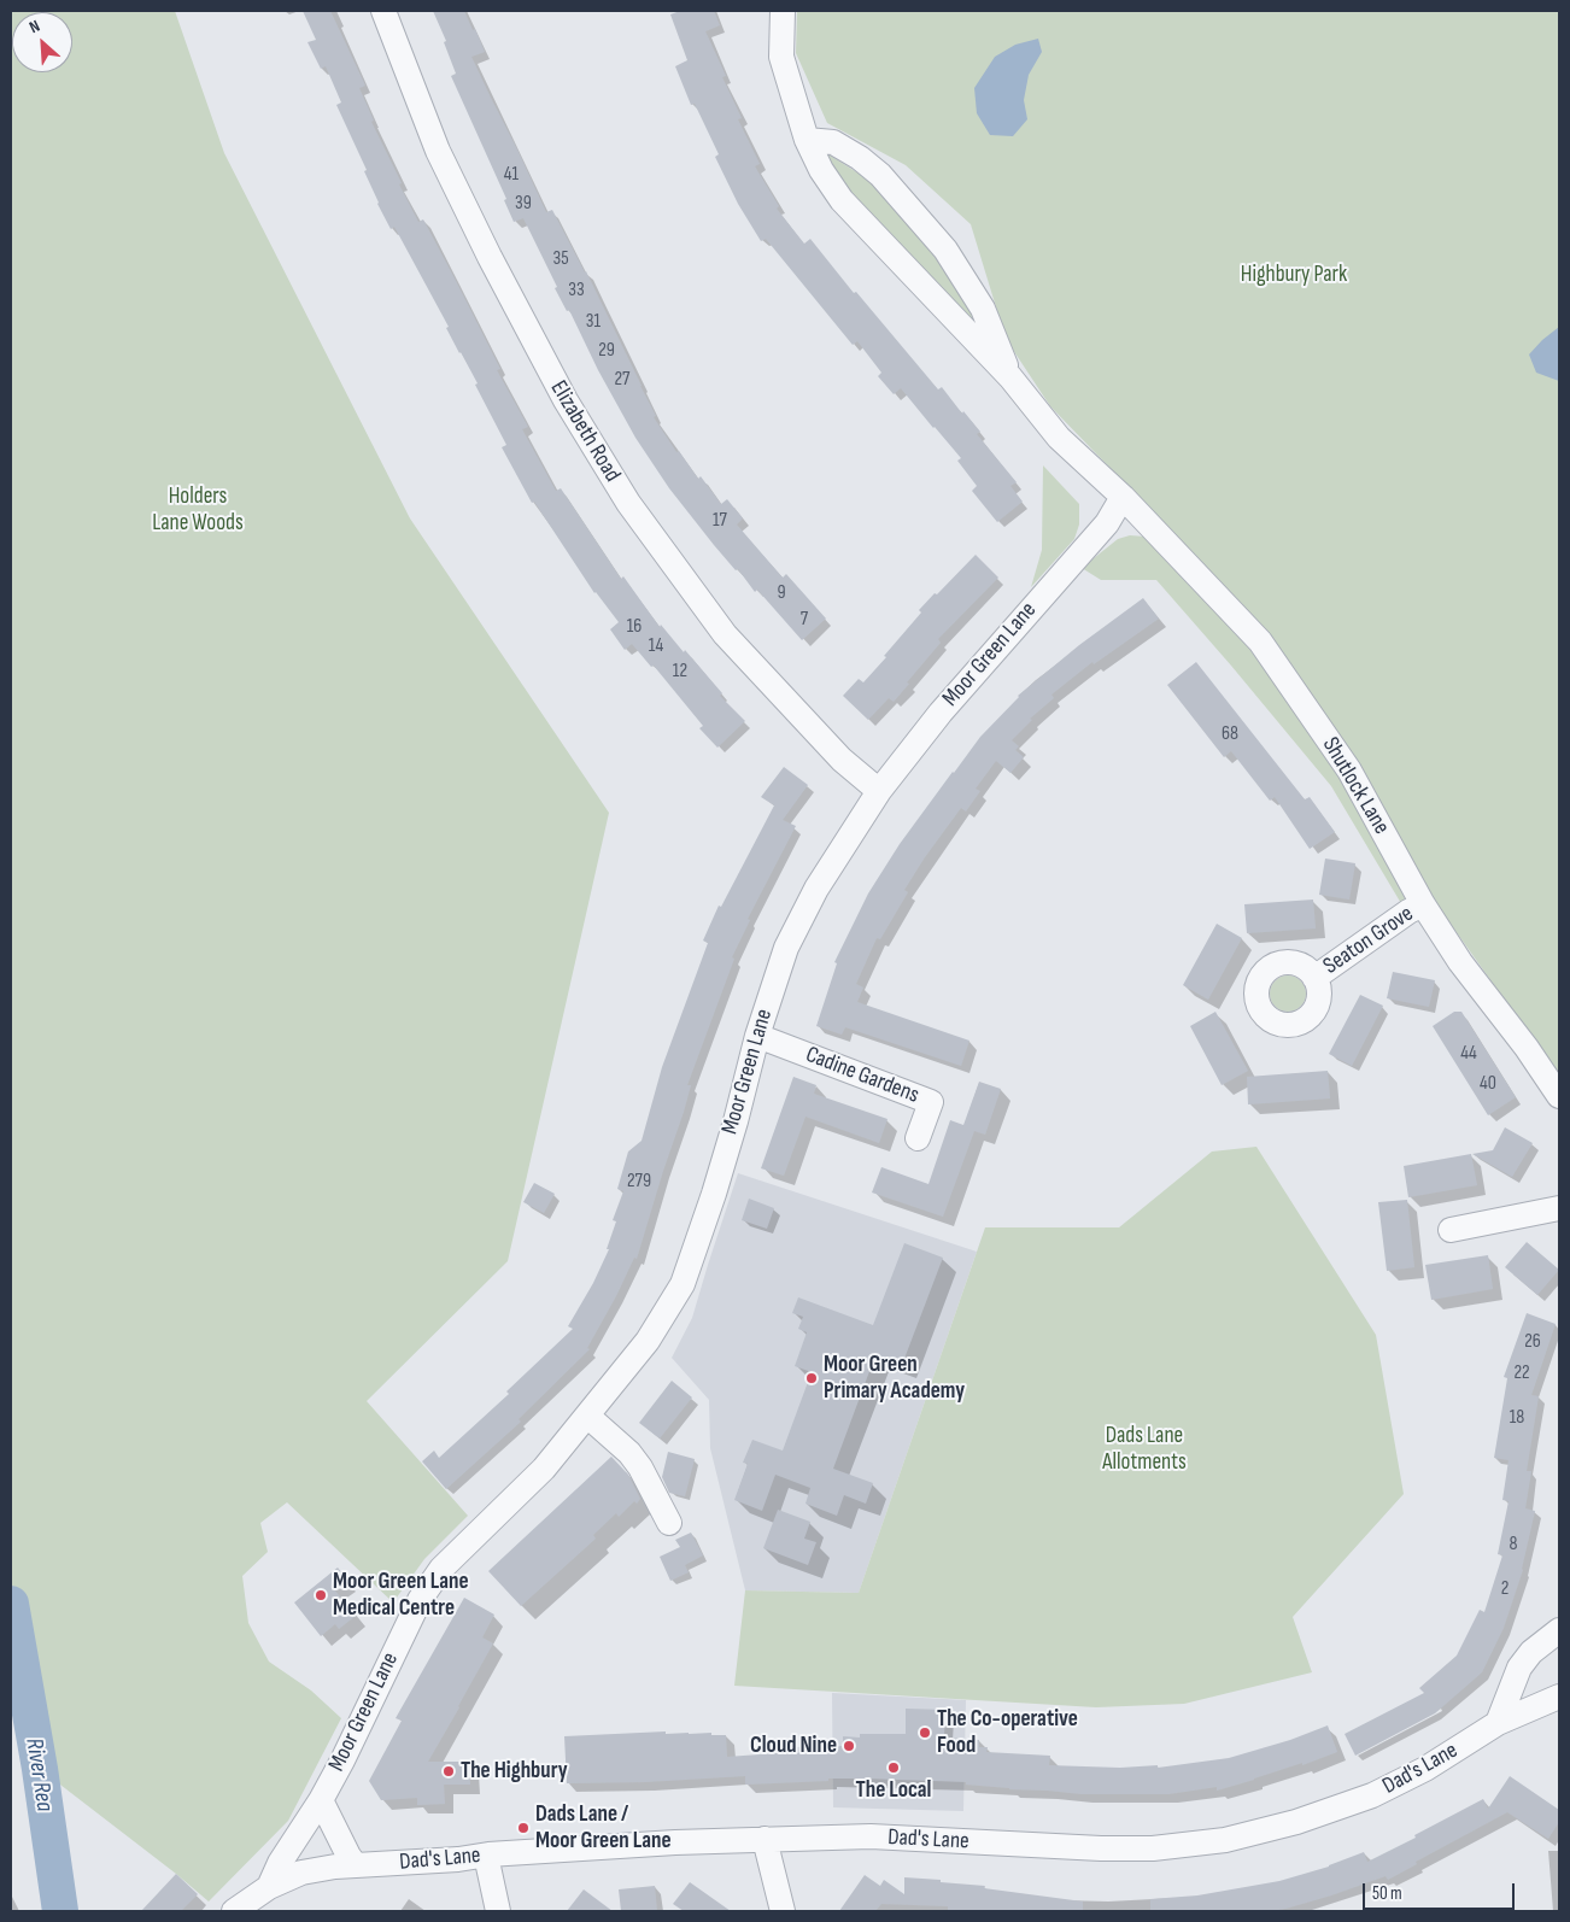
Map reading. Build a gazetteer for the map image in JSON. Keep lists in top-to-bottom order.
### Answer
{
  "streets": {
    "street": [
      "Elizabeth Road",
      "Moor Green Lane",
      "Shutlock Lane",
      "Seaton Grove",
      "Cadine Gardens",
      "Dad's Lane"
    ]
  },
  "crossings": [
    ["Elizabeth Road", "Moor Green Lane"],
    ["Moor Green Lane", "Shutlock Lane"],
    ["Moor Green Lane", "Cadine Gardens"],
    ["Moor Green Lane", "Dad's Lane"],
    ["Shutlock Lane", "Seaton Grove"]
  ],
  "water": ["River Rea"],
  "parks": ["Highbury Park", "Holders Lane Woods", "Dads Lane Allotments"],
  "places": [
    "Moor Green Primary Academy",
    "Moor Green Lane Medical Centre",
    "The Co-operative Food",
    "Cloud Nine",
    "The Local",
    "The Highbury",
    "Dads Lane / Moor Green Lane"
  ],
  "house_numbers": [
    "41",
    "39",
    "35",
    "33",
    "31",
    "29",
    "27",
    "17",
    "9",
    "7",
    "16",
    "14",
    "12",
    "68",
    "44",
    "40",
    "279",
    "26",
    "22",
    "18",
    "8",
    "2"
  ],
  "scale_bar": "50 m",
  "north": "top left"
}
